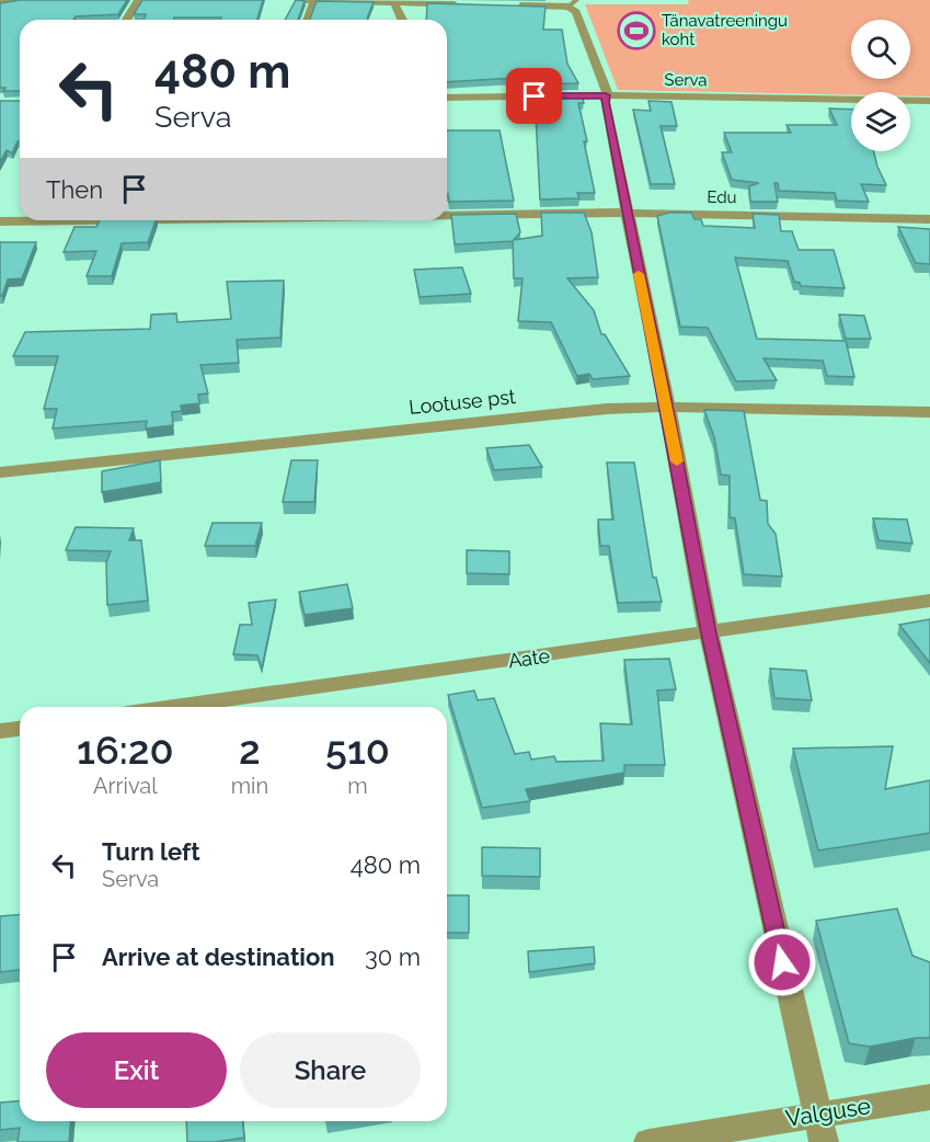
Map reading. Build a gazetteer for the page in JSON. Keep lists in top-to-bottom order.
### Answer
{
  "streets": {
    "street": [
      "Serva",
      "Edu",
      "Lootuse pst",
      "Aate",
      "Valguse"
    ]
  },
  "places": {
    "sports": ["Tänavatreeningu koht"]
  },
  "page": {
    "turn": ["480 m", "Serva"],
    "then": "Then",
    "eta": [
      "16:20",
      "Arrival",
      "2",
      "min",
      "510",
      "m"
    ],
    "list": [
      {
        "name": "Turn left",
        "note": "Serva",
        "value": "480 m"
      },
      {
        "name": "Arrive at destination",
        "value": "30 m"
      }
    ],
    "buttons": ["Exit", "Share"]
  }
}
